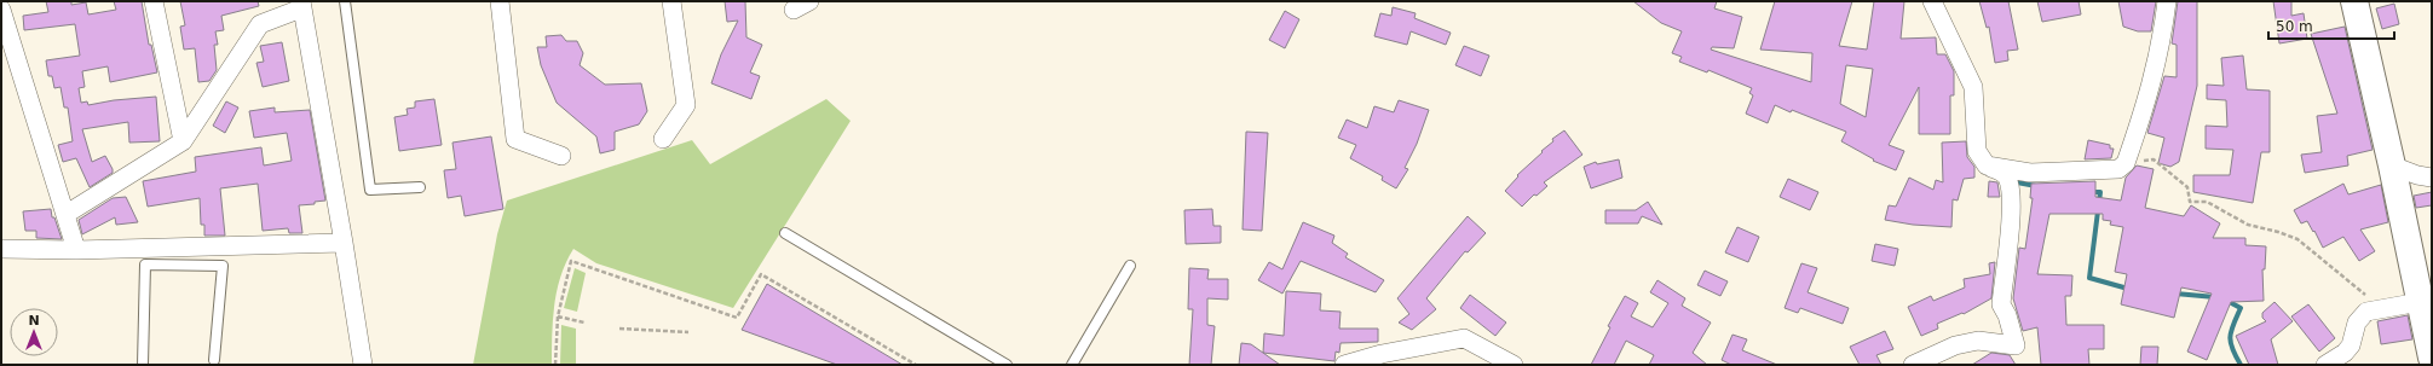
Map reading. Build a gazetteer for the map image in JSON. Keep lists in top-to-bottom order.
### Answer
{
  "scale_bar": "50 m",
  "north": "top"
}
